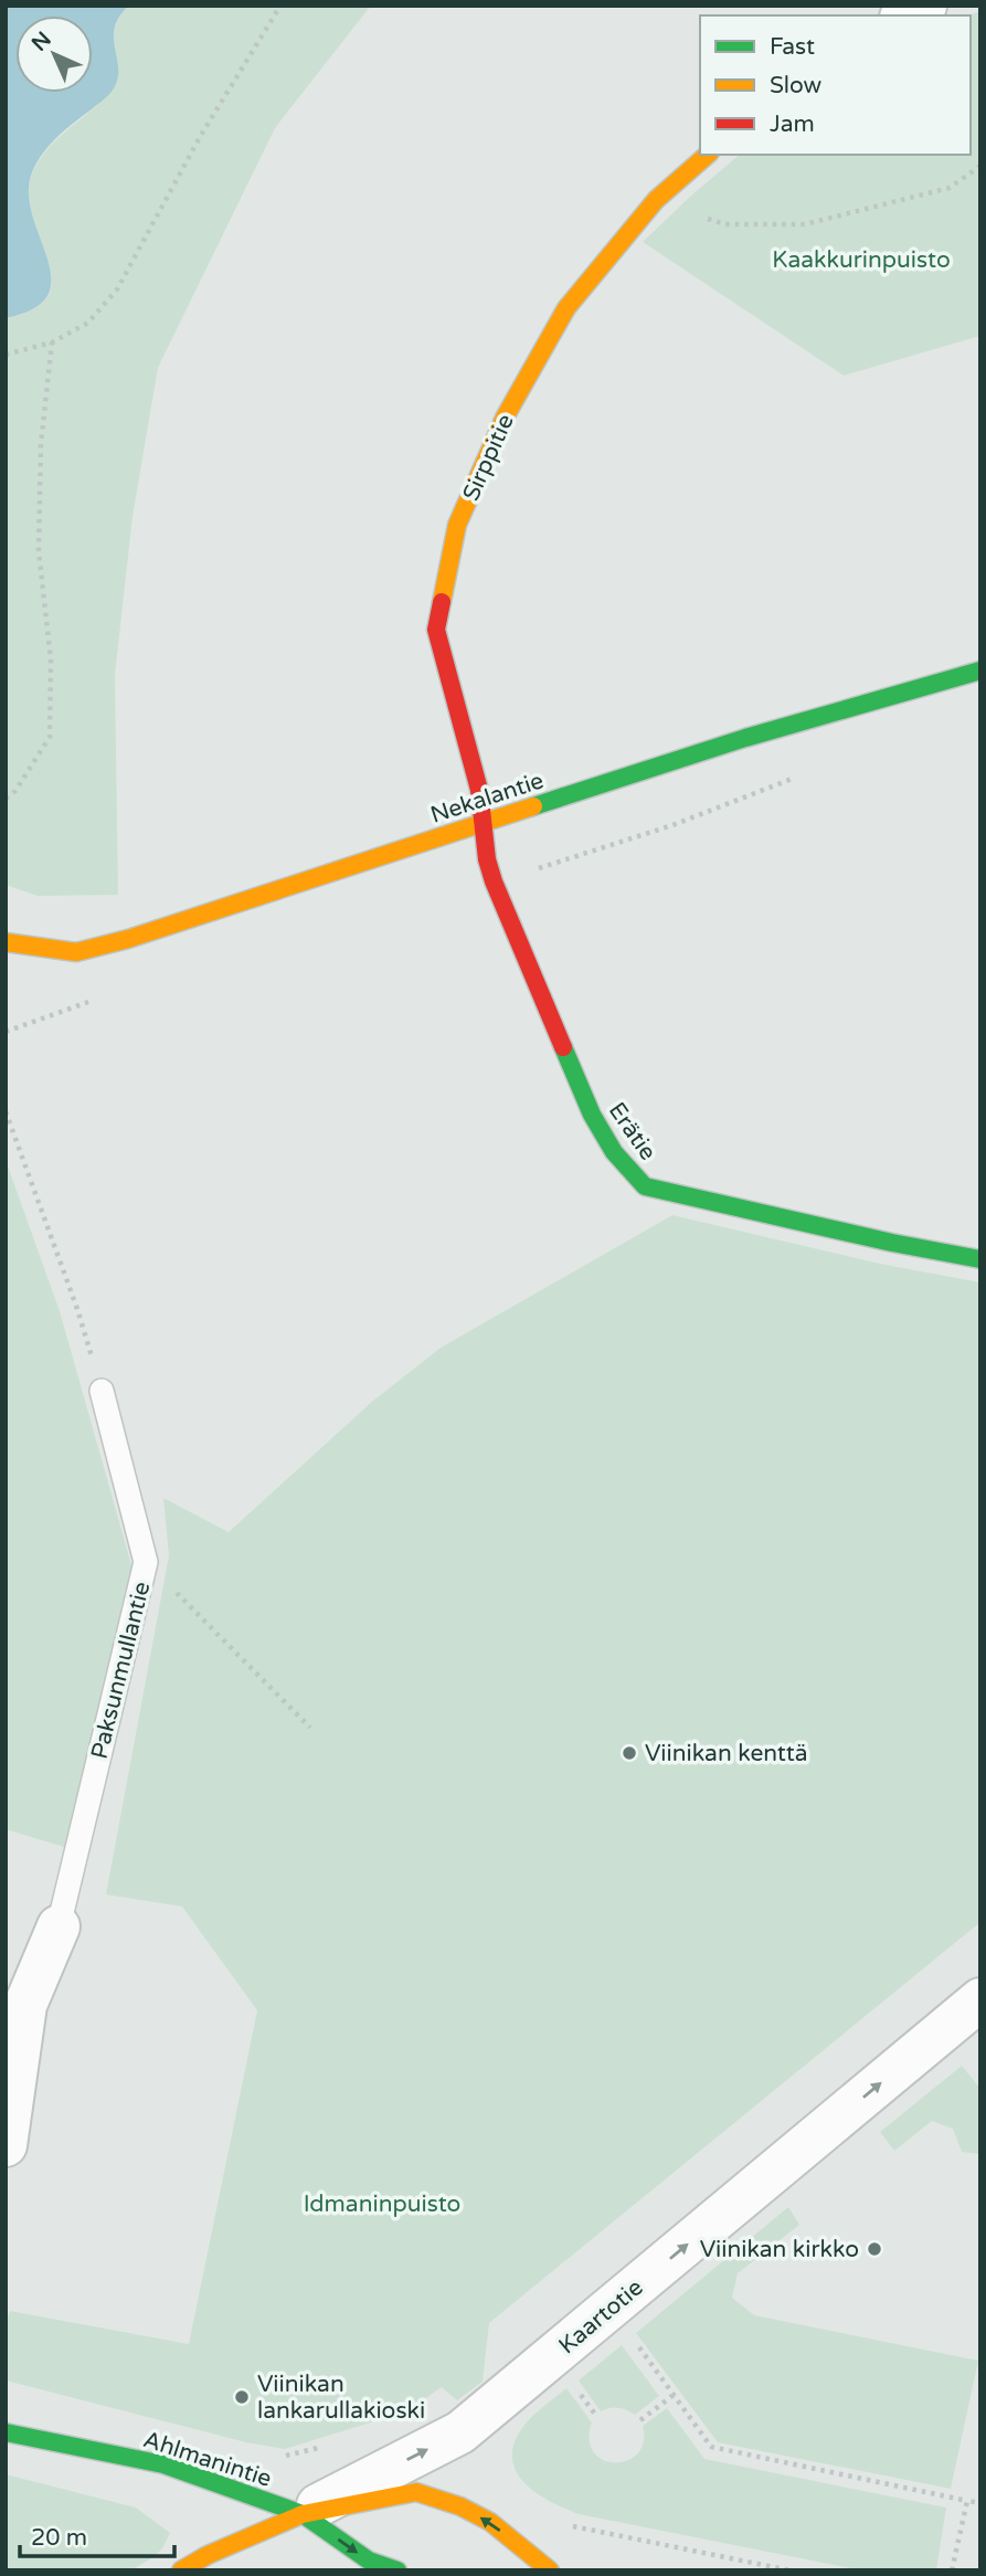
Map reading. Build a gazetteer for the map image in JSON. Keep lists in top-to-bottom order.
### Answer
{
  "streets": {
    "street": [
      "Sirppitie",
      "Nekalantie",
      "Erätie",
      "Paksunmullantie",
      "Kaartotie",
      "Ahlmanintie"
    ]
  },
  "crossings": [
    ["Sirppitie", "Nekalantie"],
    ["Sirppitie", "Erätie"],
    ["Nekalantie", "Erätie"],
    ["Kaartotie", "Ahlmanintie"]
  ],
  "one_way": ["Kaartotie"],
  "parks": ["Kaakkurinpuisto", "Idmaninpuisto"],
  "places": ["Viinikan kenttä", "Viinikan kirkko", "Viinikan lankarullakioski"],
  "legend": ["Fast", "Slow", "Jam"],
  "scale_bar": "20 m",
  "north": "top left"
}
